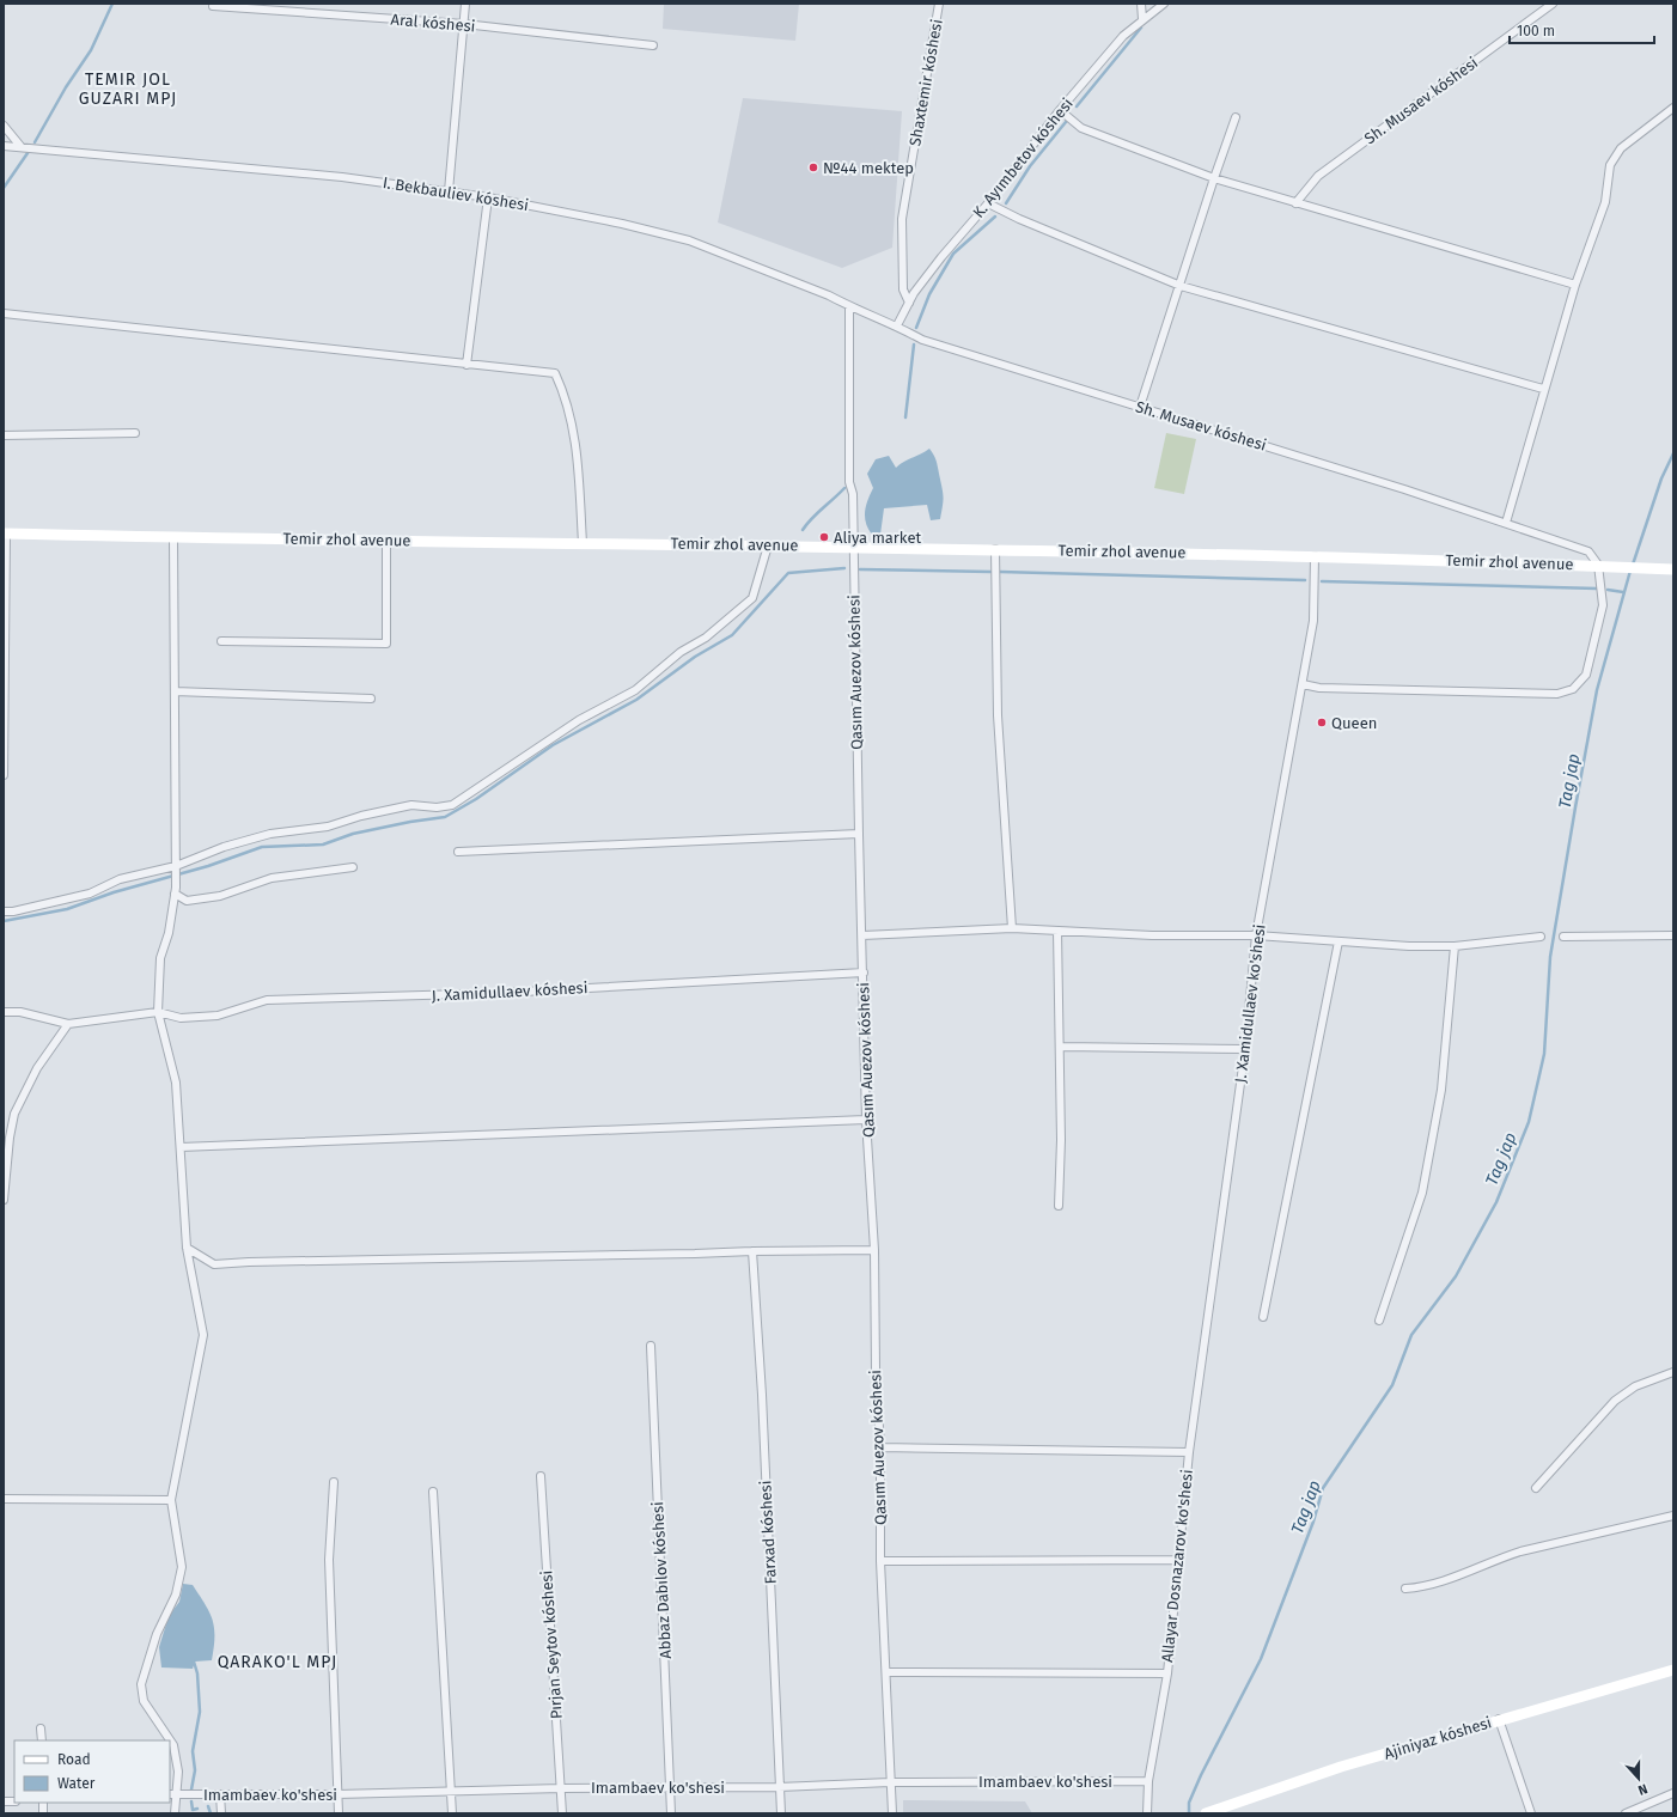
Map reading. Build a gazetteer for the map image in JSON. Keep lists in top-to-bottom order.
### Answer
{
  "streets": {
    "street": [
      "Aral kóshesi",
      "Shaxtemir kóshesi",
      "Sh. Musaev kóshesi",
      "K. Ayımbetov kóshesi",
      "I. Bekbauliev kóshesi",
      "Temir zhol avenue",
      "Qasım Auezov kóshesi",
      "J. Xamidullaev kóshesi",
      "J. Xamidullaev ko'shesi",
      "Farxad kóshesi",
      "Allayar Dosnazarov ko'shesi",
      "Abbaz Dabılov kóshesi",
      "Pırjan Seytov kóshesi",
      "Ajiniyaz kóshesi",
      "Imambaev ko'shesi"
    ]
  },
  "crossings": [
    ["Shaxtemir kóshesi", "K. Ayımbetov kóshesi"],
    ["Sh. Musaev kóshesi", "K. Ayımbetov kóshesi"],
    ["Sh. Musaev kóshesi", "I. Bekbauliev kóshesi"],
    ["Sh. Musaev kóshesi", "Temir zhol avenue"],
    ["K. Ayımbetov kóshesi", "I. Bekbauliev kóshesi"],
    ["I. Bekbauliev kóshesi", "Qasım Auezov kóshesi"],
    ["Temir zhol avenue", "Qasım Auezov kóshesi"],
    ["Temir zhol avenue", "J. Xamidullaev ko'shesi"],
    ["Qasım Auezov kóshesi", "J. Xamidullaev kóshesi"],
    ["Qasım Auezov kóshesi", "Allayar Dosnazarov ko'shesi"],
    ["Qasım Auezov kóshesi", "Imambaev ko'shesi"],
    ["J. Xamidullaev ko'shesi", "Allayar Dosnazarov ko'shesi"],
    ["Farxad kóshesi", "Imambaev ko'shesi"],
    ["Allayar Dosnazarov ko'shesi", "Imambaev ko'shesi"],
    ["Abbaz Dabılov kóshesi", "Imambaev ko'shesi"],
    ["Pırjan Seytov kóshesi", "Imambaev ko'shesi"]
  ],
  "districts": ["TEMIR JOL GUZARI MPJ", "QARAKO'L MPJ"],
  "water": ["Tag jap"],
  "places": ["№44 mektep", "Aliya market", "Queen"],
  "legend": ["Road", "Water"],
  "scale_bar": "100 m",
  "north": "bottom"
}
